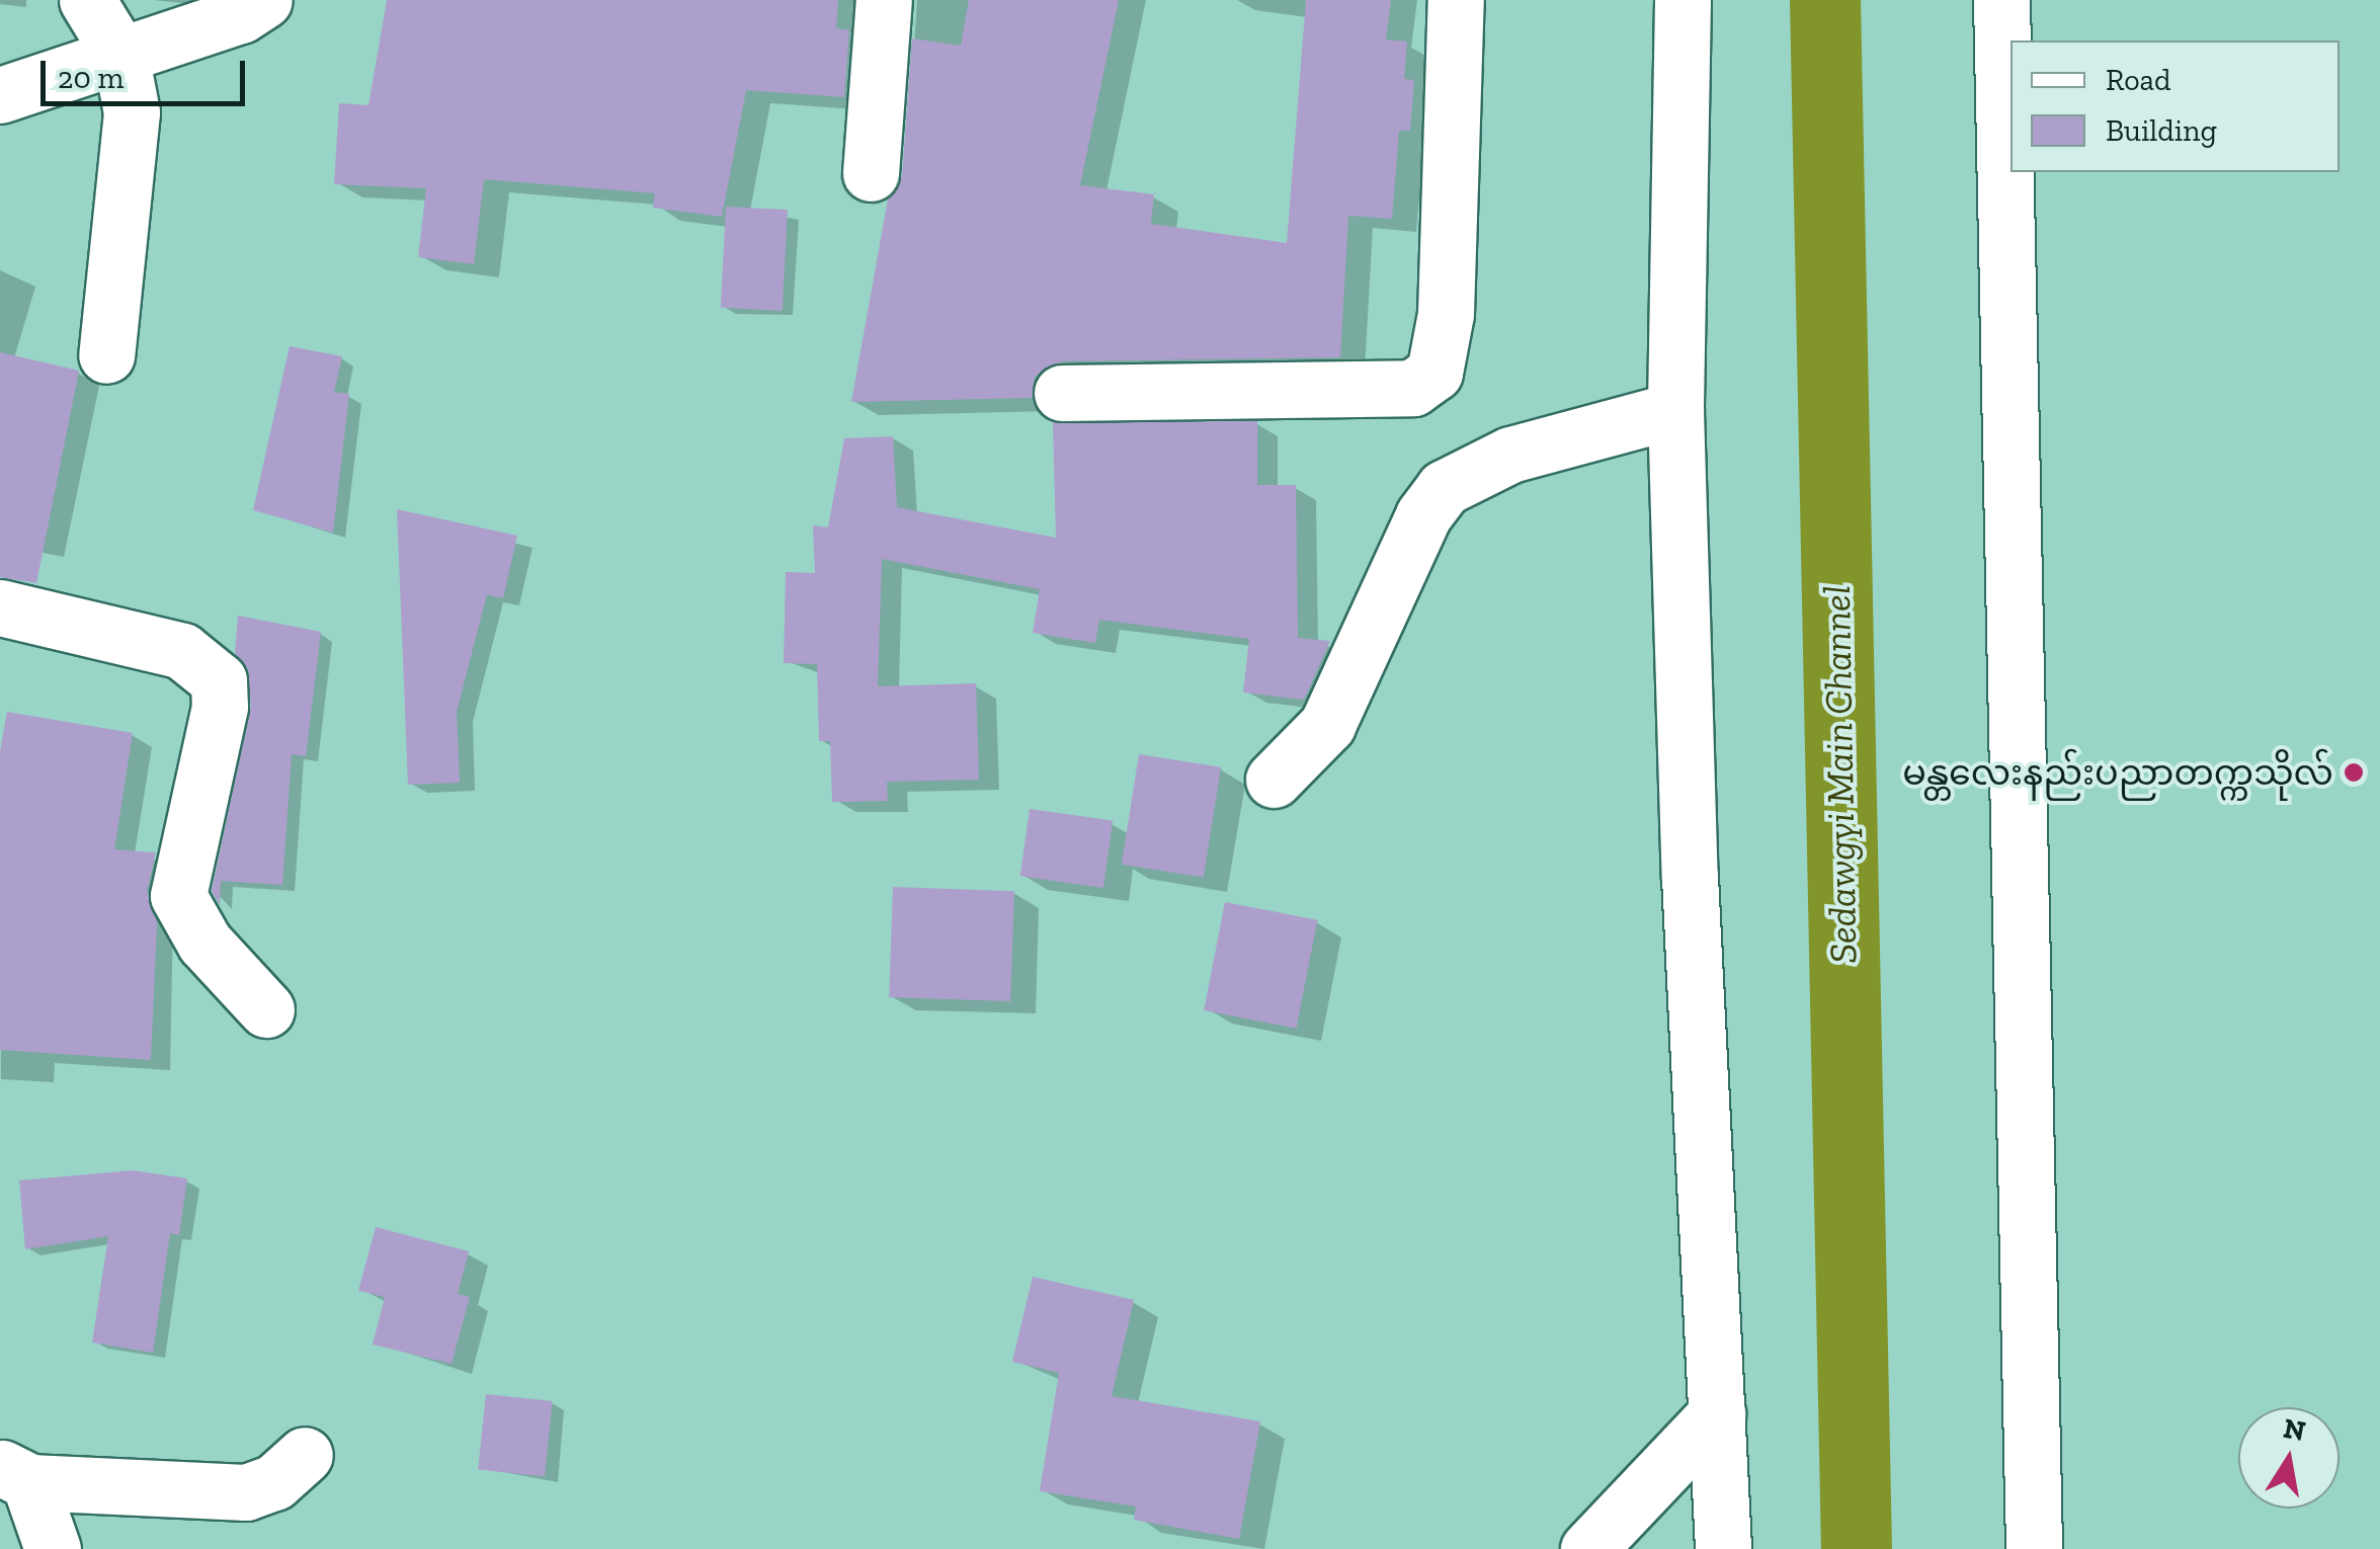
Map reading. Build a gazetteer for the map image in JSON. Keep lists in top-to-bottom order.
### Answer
{
  "water": ["Sedawgyi Main Channel"],
  "places": ["မန္တလေးနည်းပညာတက္ကသိုလ်"],
  "legend": ["Road", "Building"],
  "scale_bar": "20 m",
  "north": "top"
}
